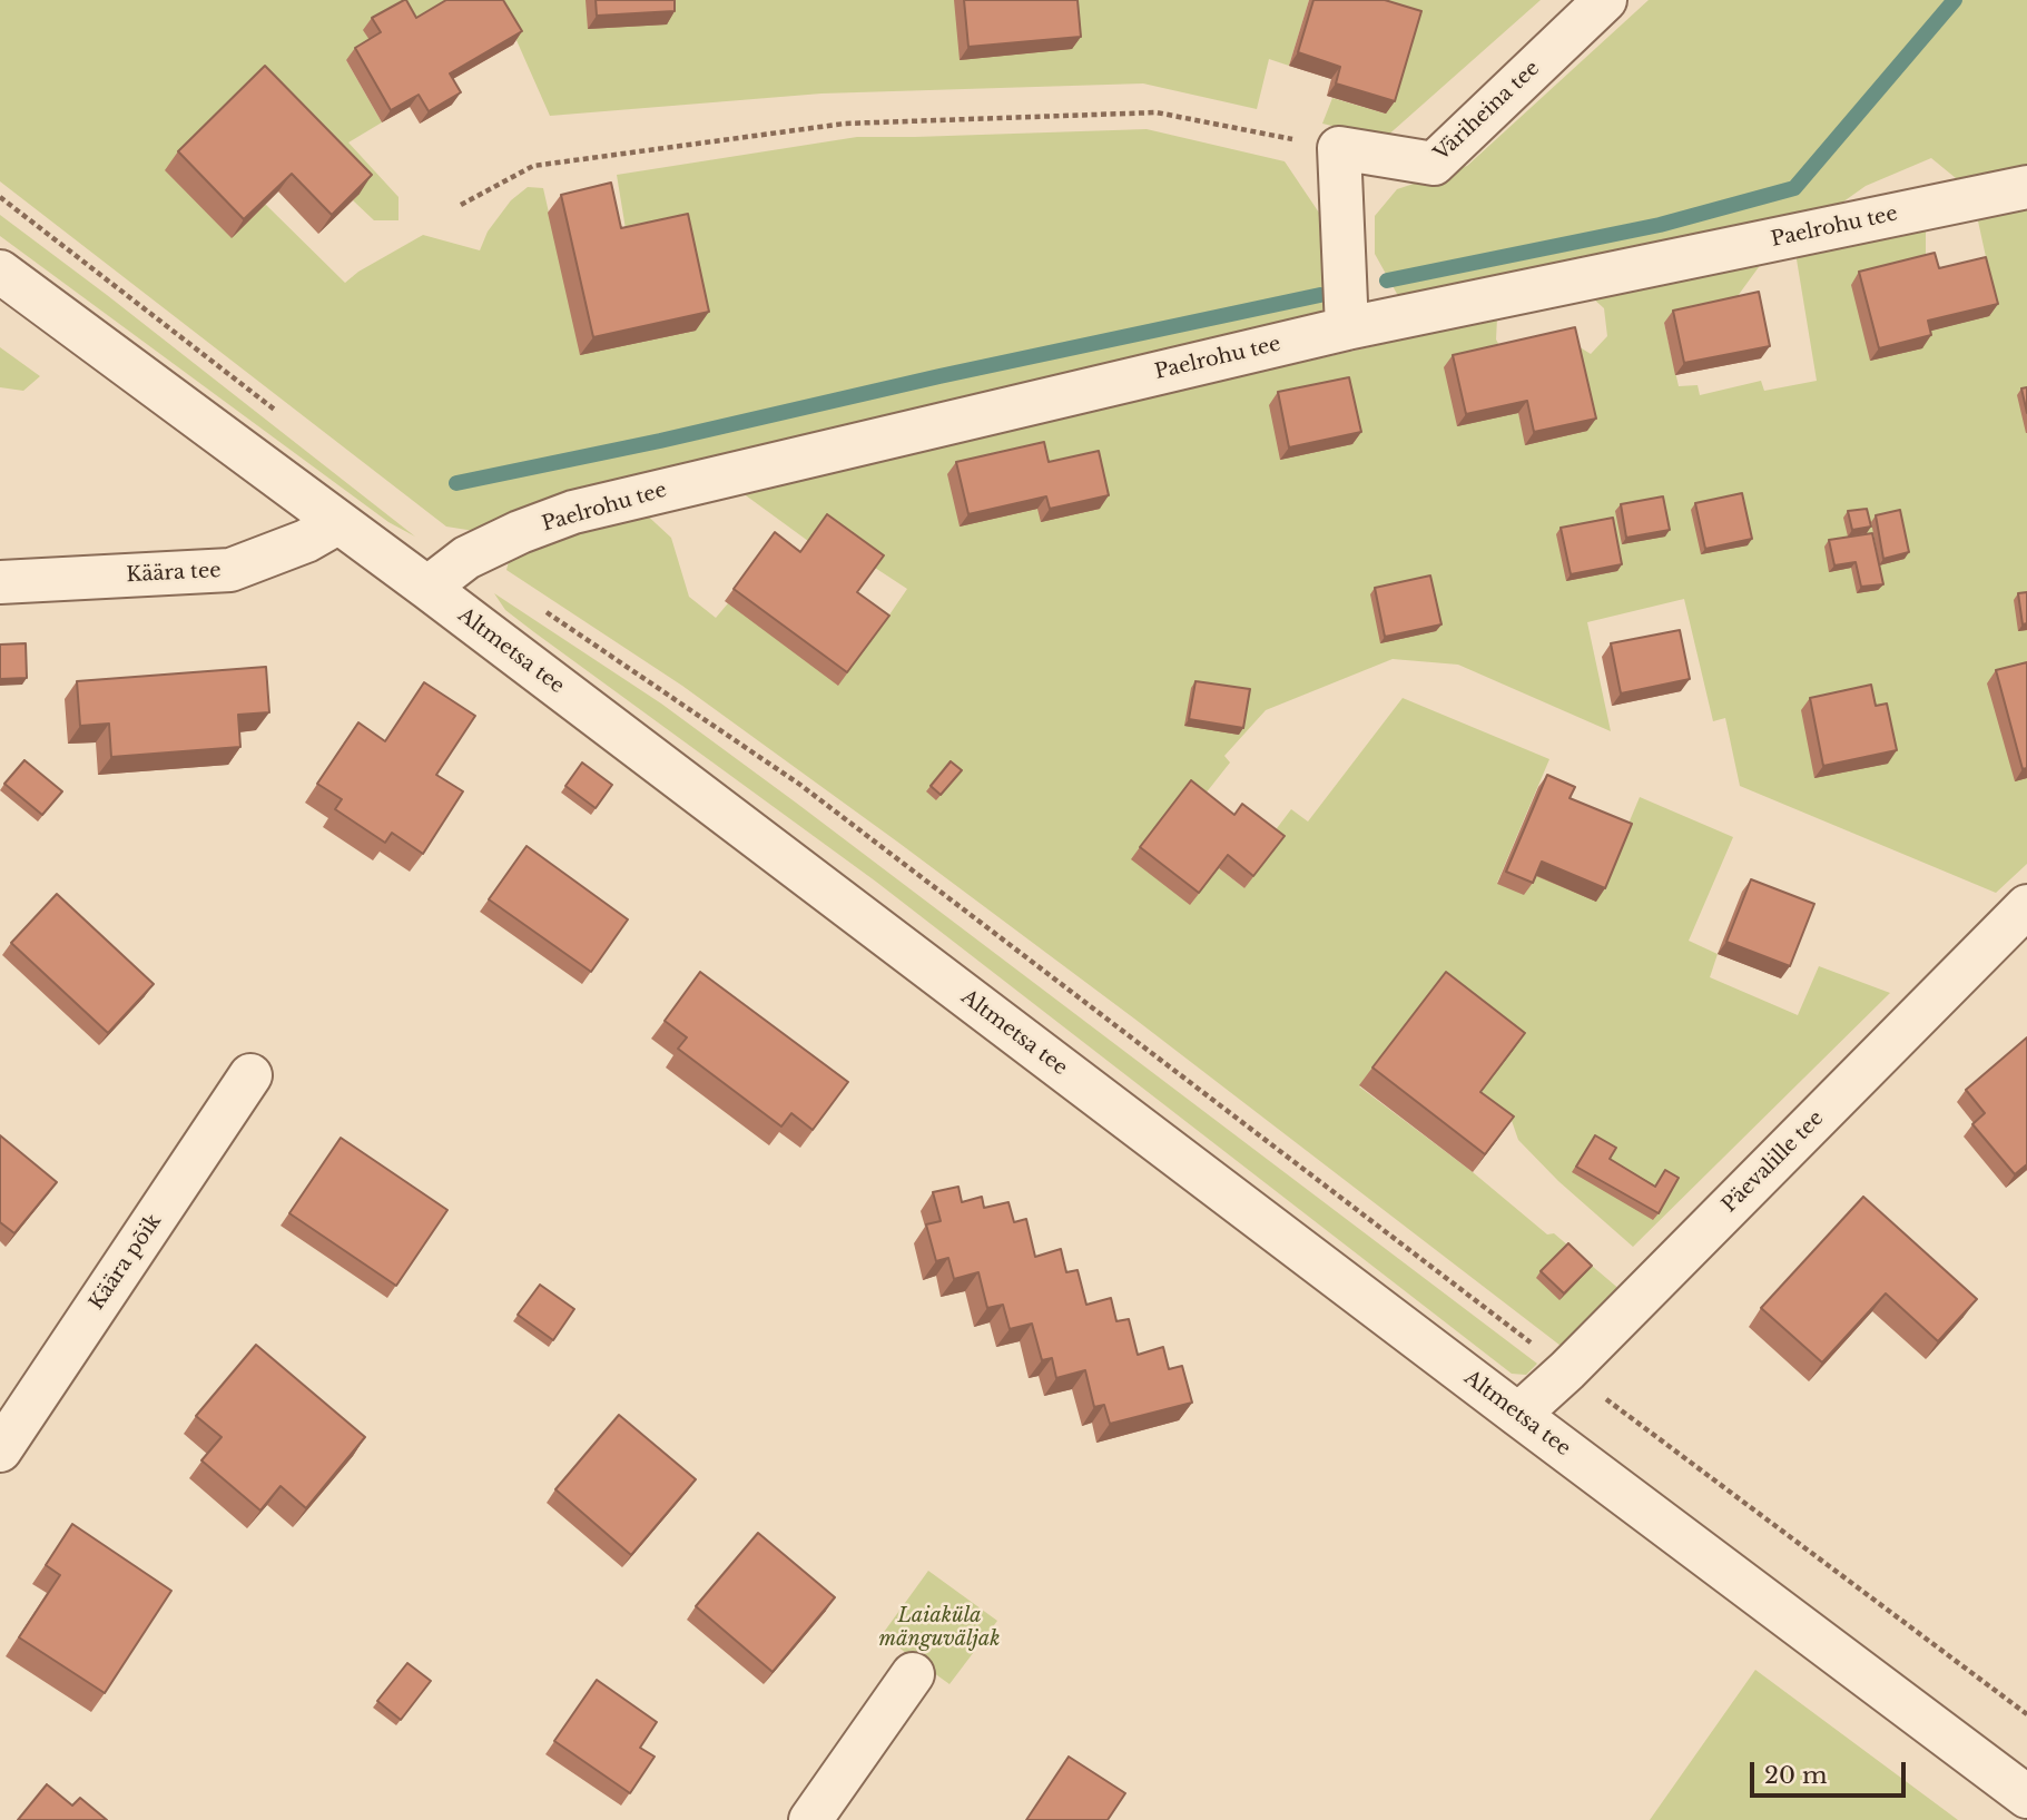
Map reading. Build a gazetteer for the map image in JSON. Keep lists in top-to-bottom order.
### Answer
{
  "streets": {
    "street": [
      "Väriheina tee",
      "Paelrohu tee",
      "Käära tee",
      "Altmetsa tee",
      "Päevalille tee",
      "Käära põik"
    ]
  },
  "crossings": [
    ["Paelrohu tee", "Altmetsa tee"],
    ["Käära tee", "Altmetsa tee"],
    ["Altmetsa tee", "Päevalille tee"]
  ],
  "parks": ["Laiaküla mänguväljak"],
  "scale_bar": "20 m"
}
